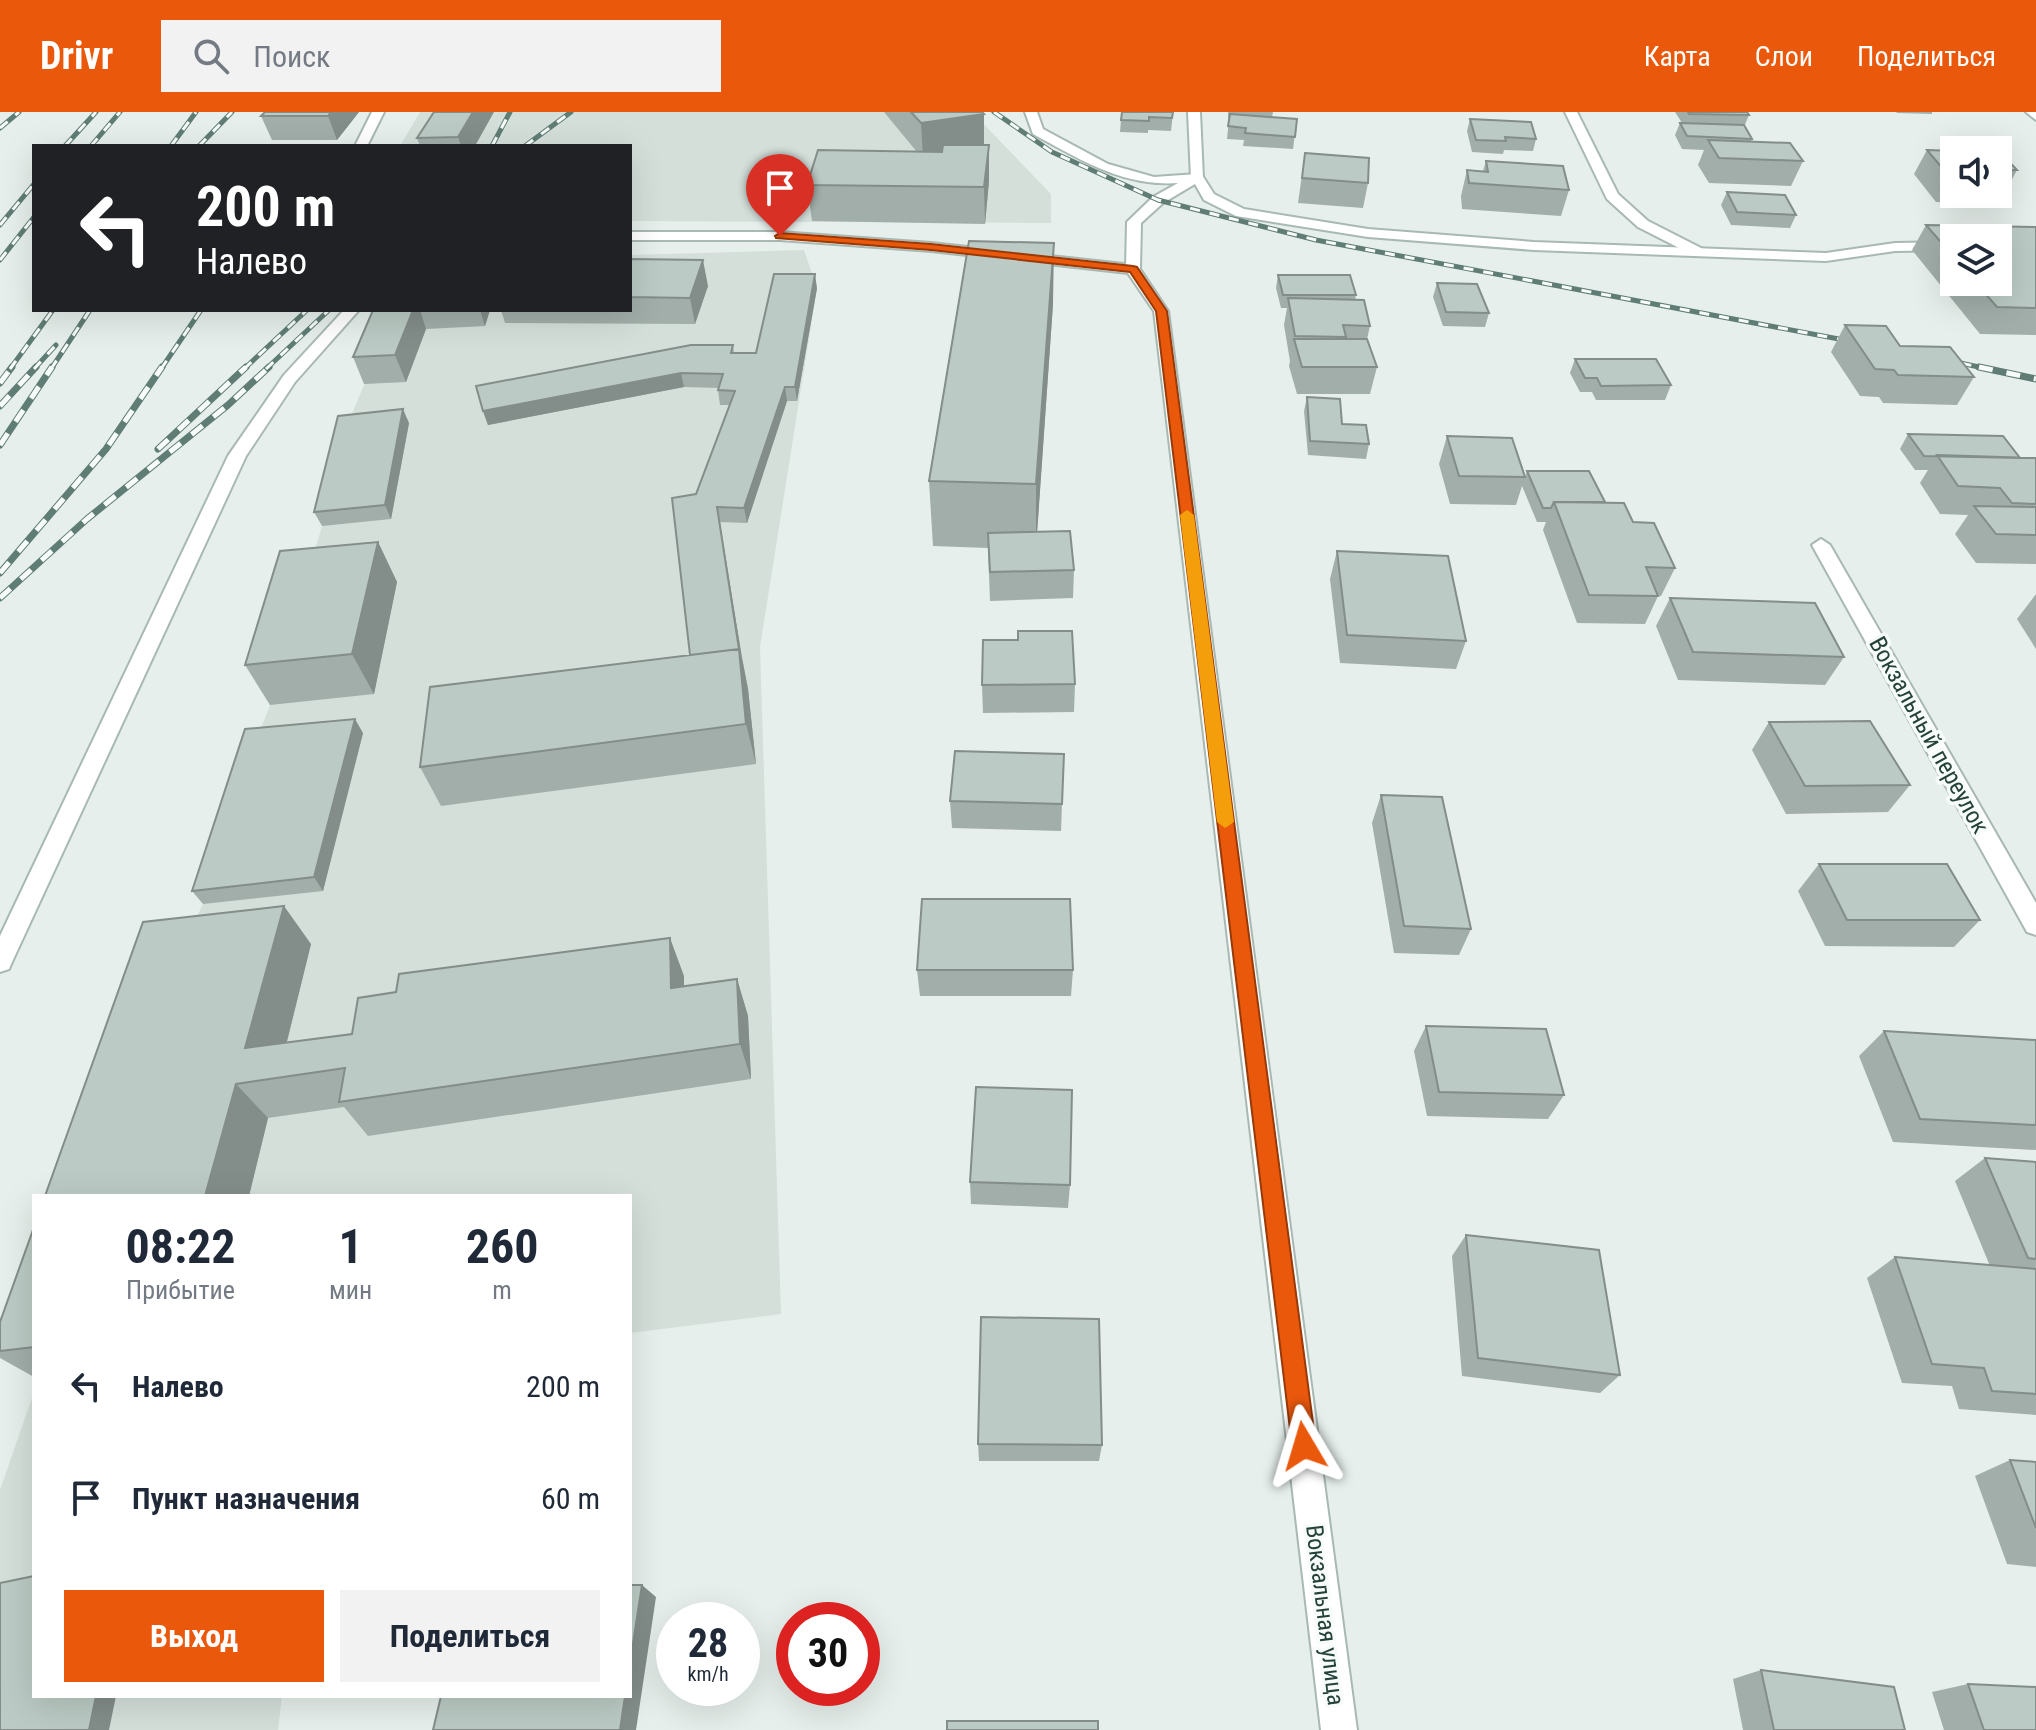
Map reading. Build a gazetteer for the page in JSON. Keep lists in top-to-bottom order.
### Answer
{
  "streets": {
    "street": ["Вокзальный переулок", "Вокзальная улица"]
  },
  "page": {
    "header": "Drivr",
    "search": "Поиск",
    "nav": ["Карта", "Слои", "Поделиться"],
    "turn": ["200 m", "Налево"],
    "eta": [
      "08:22",
      "Прибытие",
      "1",
      "мин",
      "260",
      "m"
    ],
    "list": [
      {
        "name": "Налево",
        "value": "200 m"
      },
      {
        "name": "Пункт назначения",
        "value": "60 m"
      }
    ],
    "buttons": ["Выход", "Поделиться"],
    "speed": "28 km/h",
    "limit": "30"
  }
}
